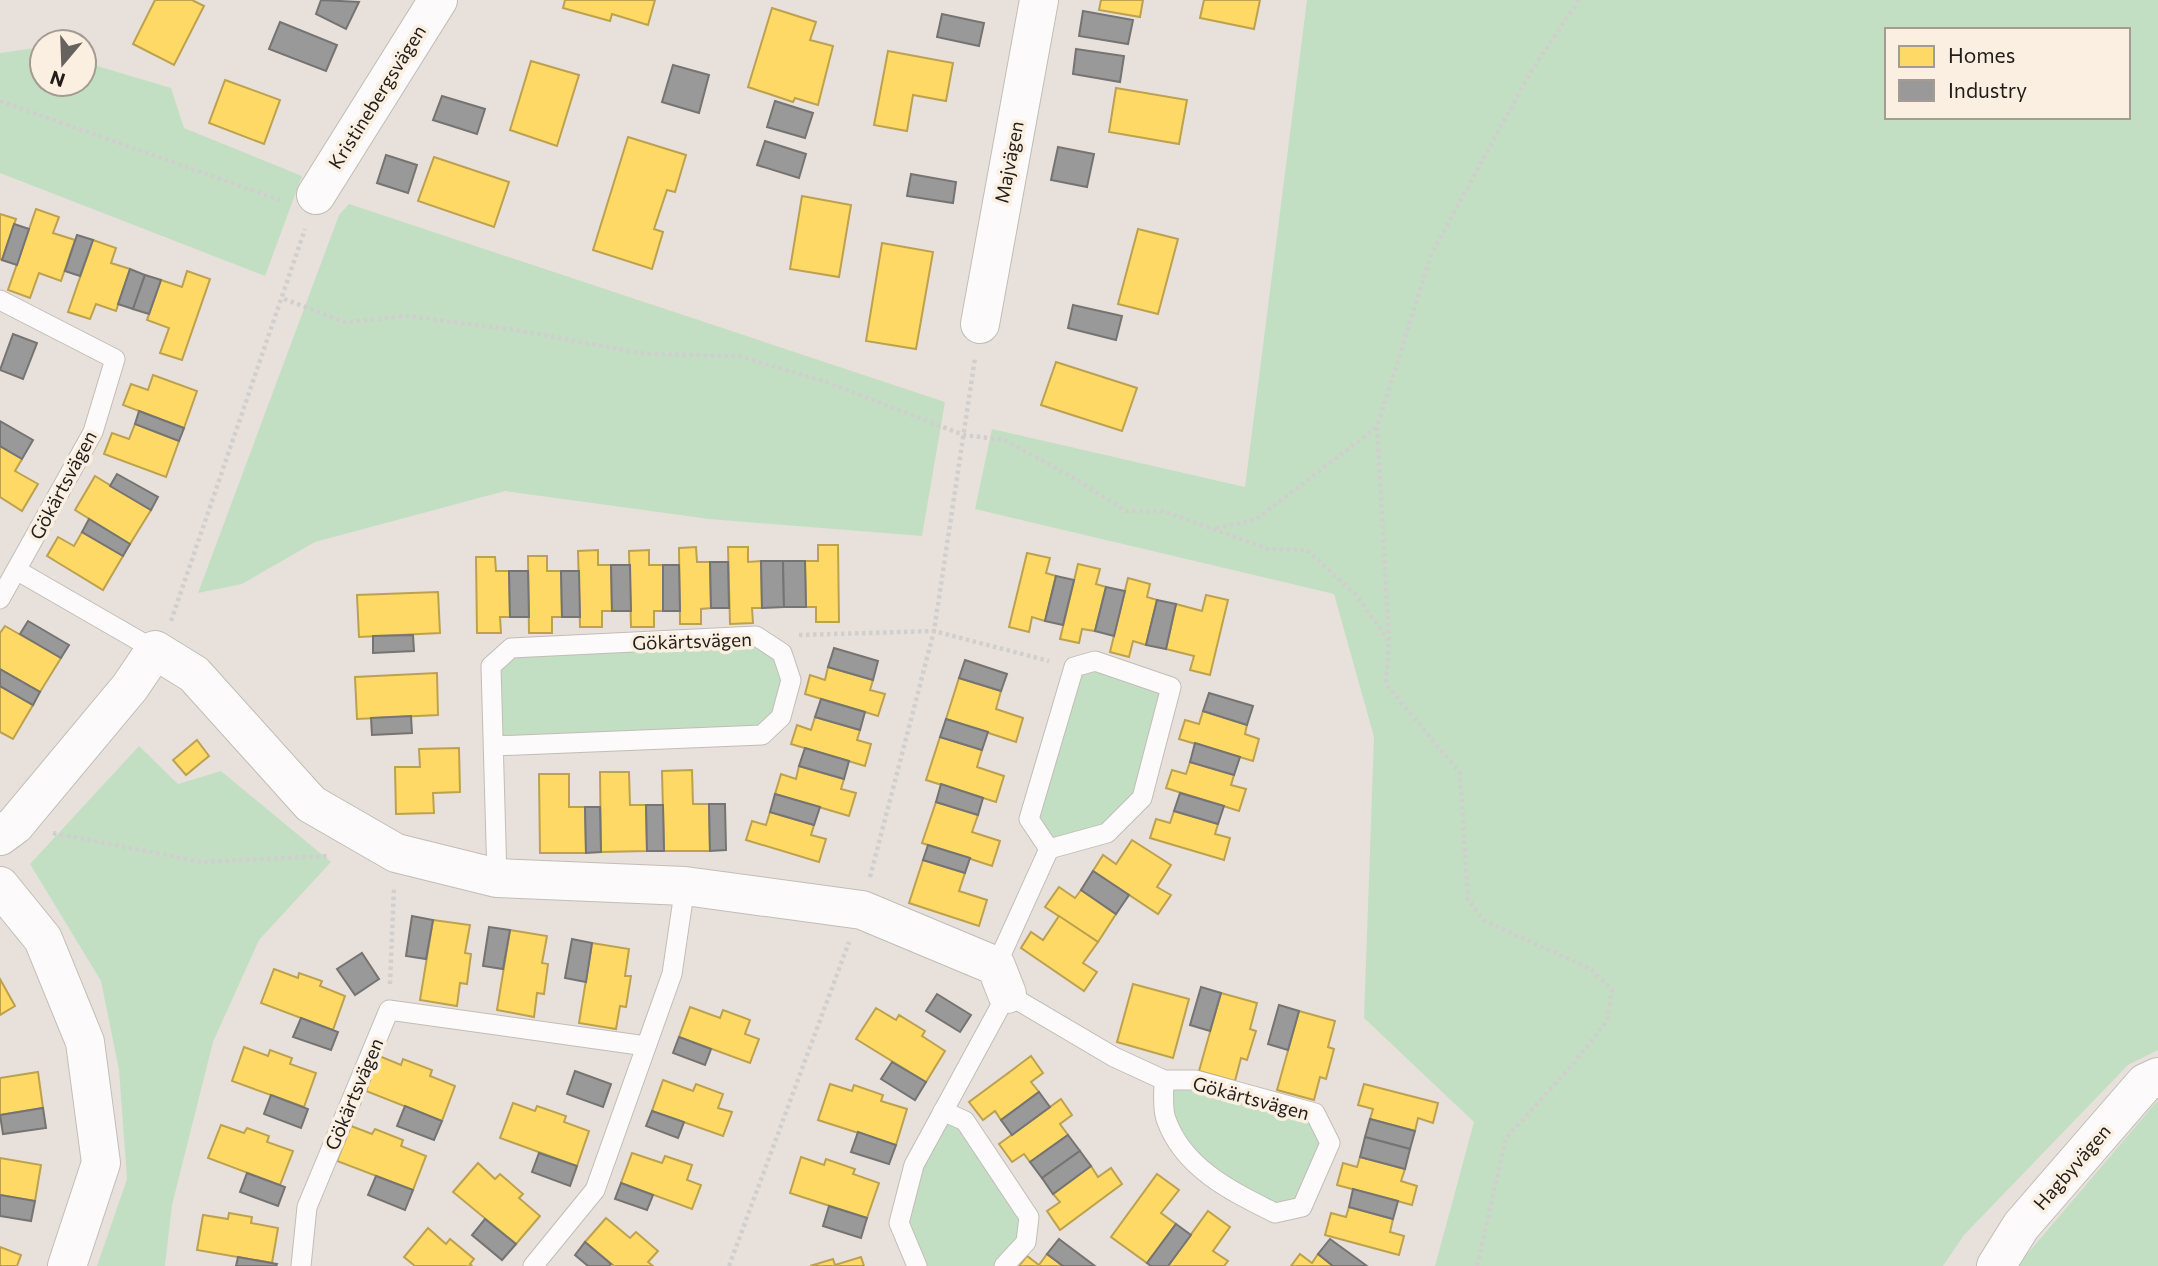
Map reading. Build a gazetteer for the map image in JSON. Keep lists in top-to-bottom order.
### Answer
{
  "streets": {
    "street": [
      "Kristinebergsvägen",
      "Majvägen",
      "Gökärtsvägen",
      "Hagbyvägen"
    ]
  },
  "legend": ["Homes", "Industry"],
  "north": "bottom"
}
